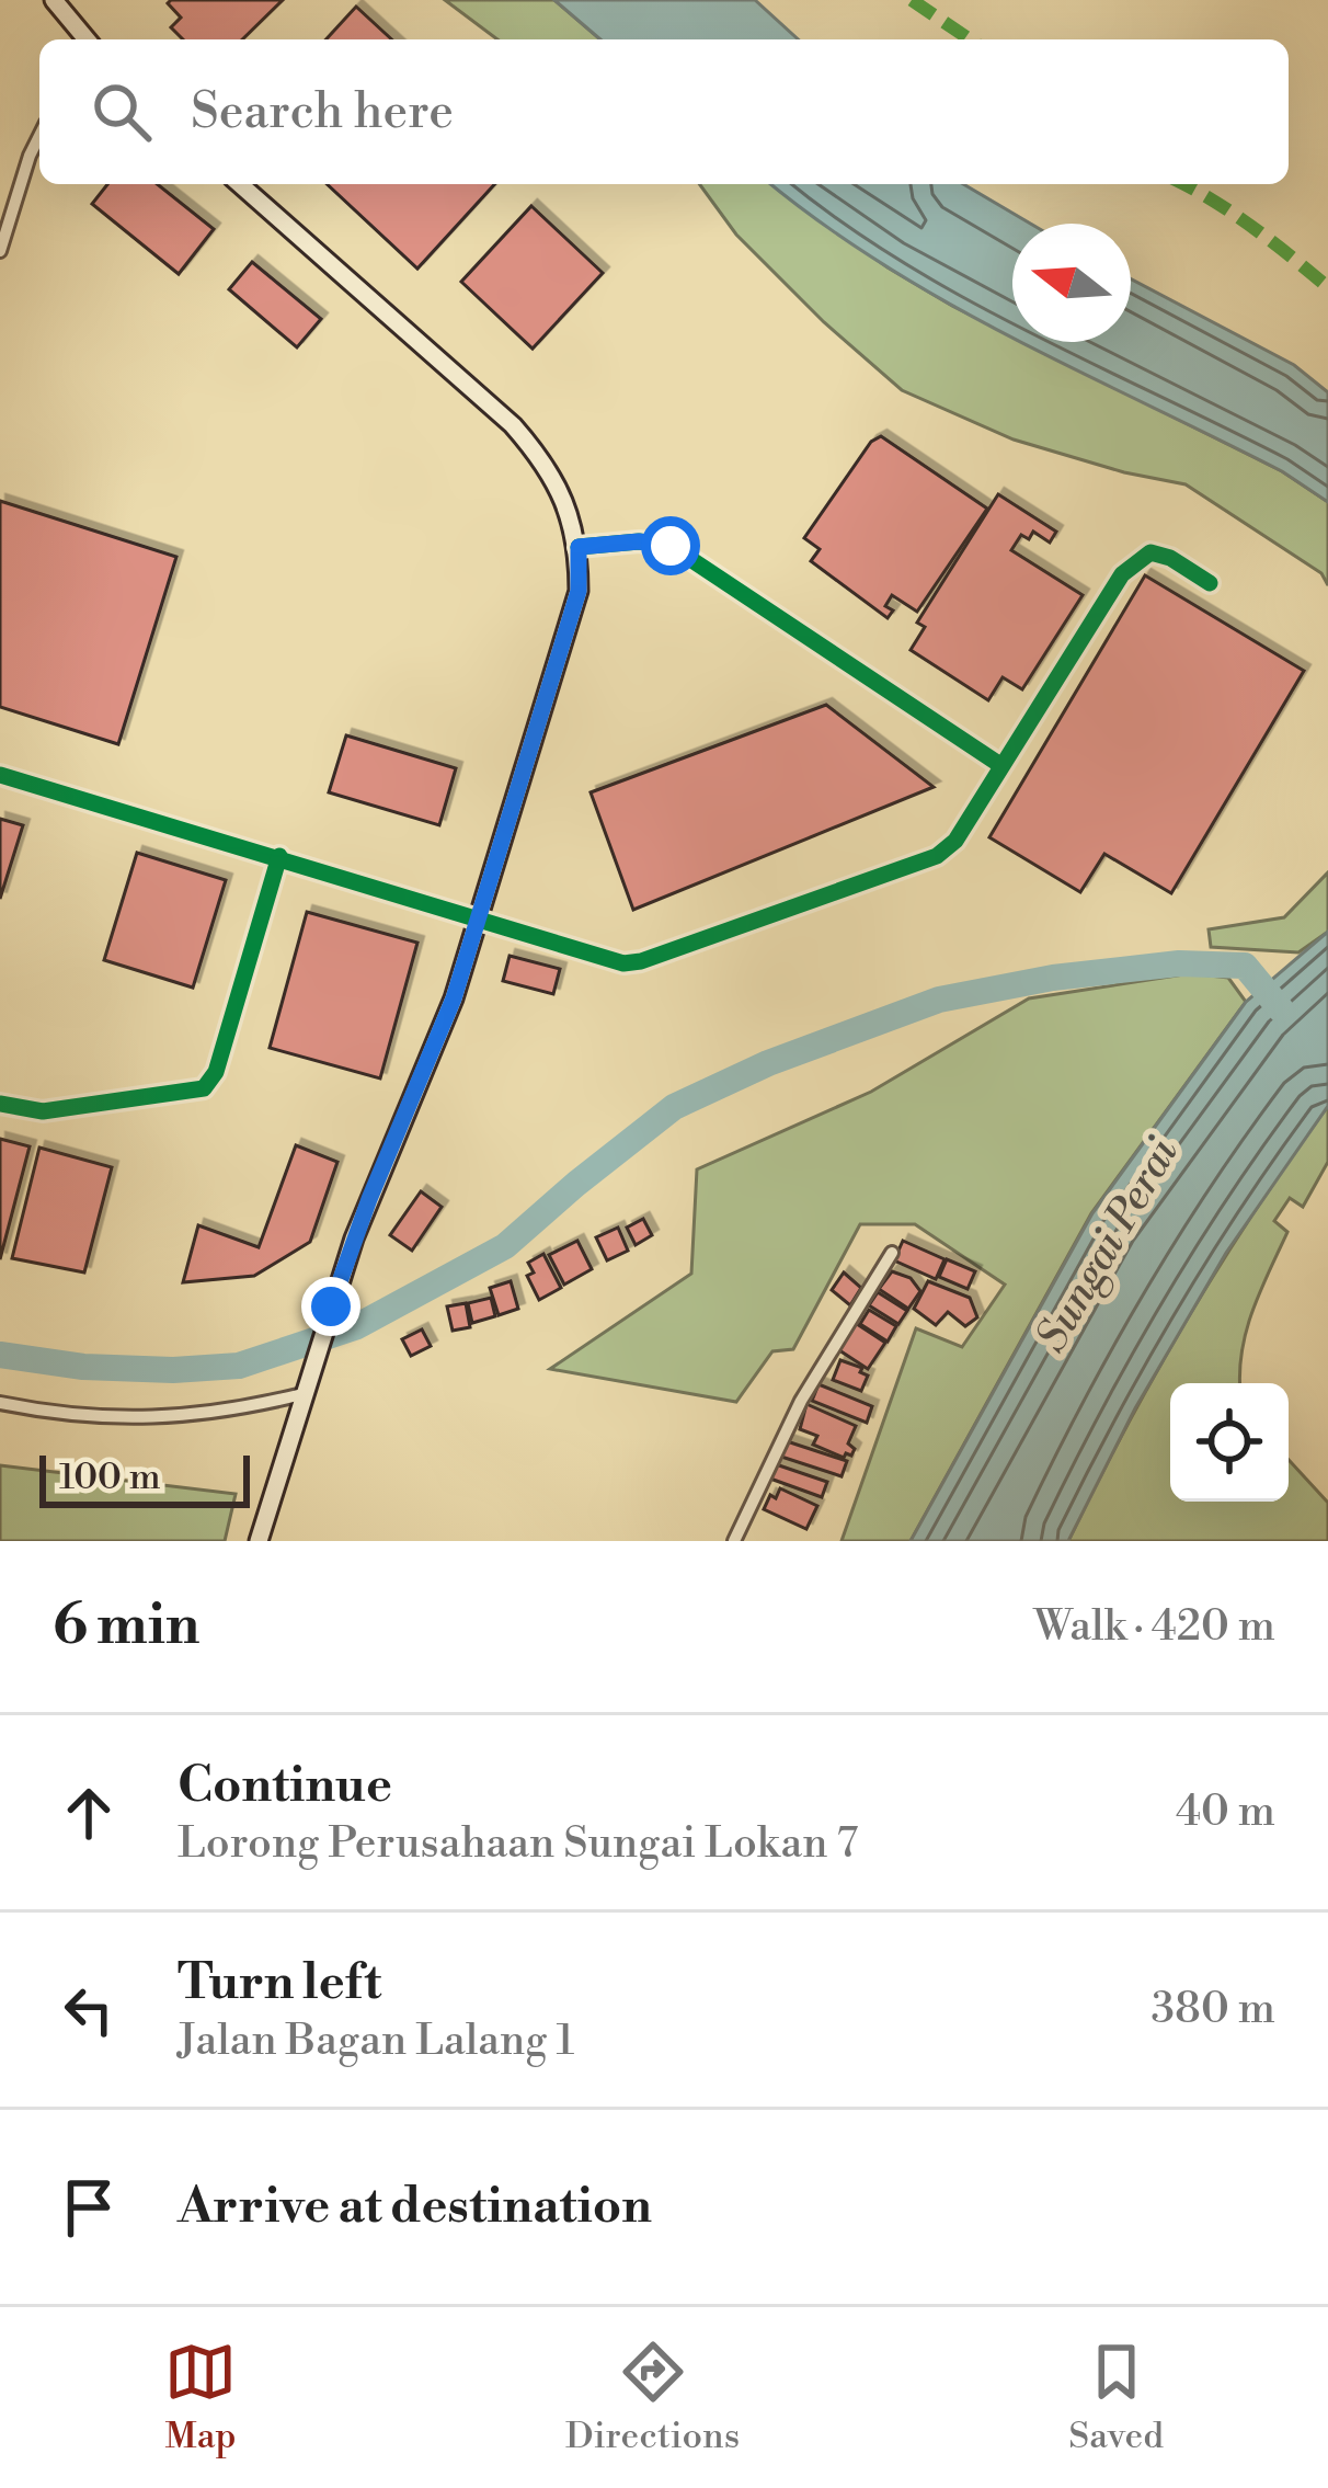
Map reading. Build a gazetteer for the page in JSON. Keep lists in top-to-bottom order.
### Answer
{
  "water": ["Sungai Perai"],
  "scale_bar": "100 m",
  "north": "left",
  "page": {
    "search": "Search here",
    "scale": "100 m",
    "heading": ["6 min", "Walk · 420 m"],
    "list": [
      ["Continue", "Lorong Perusahaan Sungai Lokan 7", "40 m"],
      ["Turn left", "Jalan Bagan Lalang 1", "380 m"],
      "Arrive at destination"
    ],
    "nav": ["Map", "Directions", "Saved"]
  }
}
